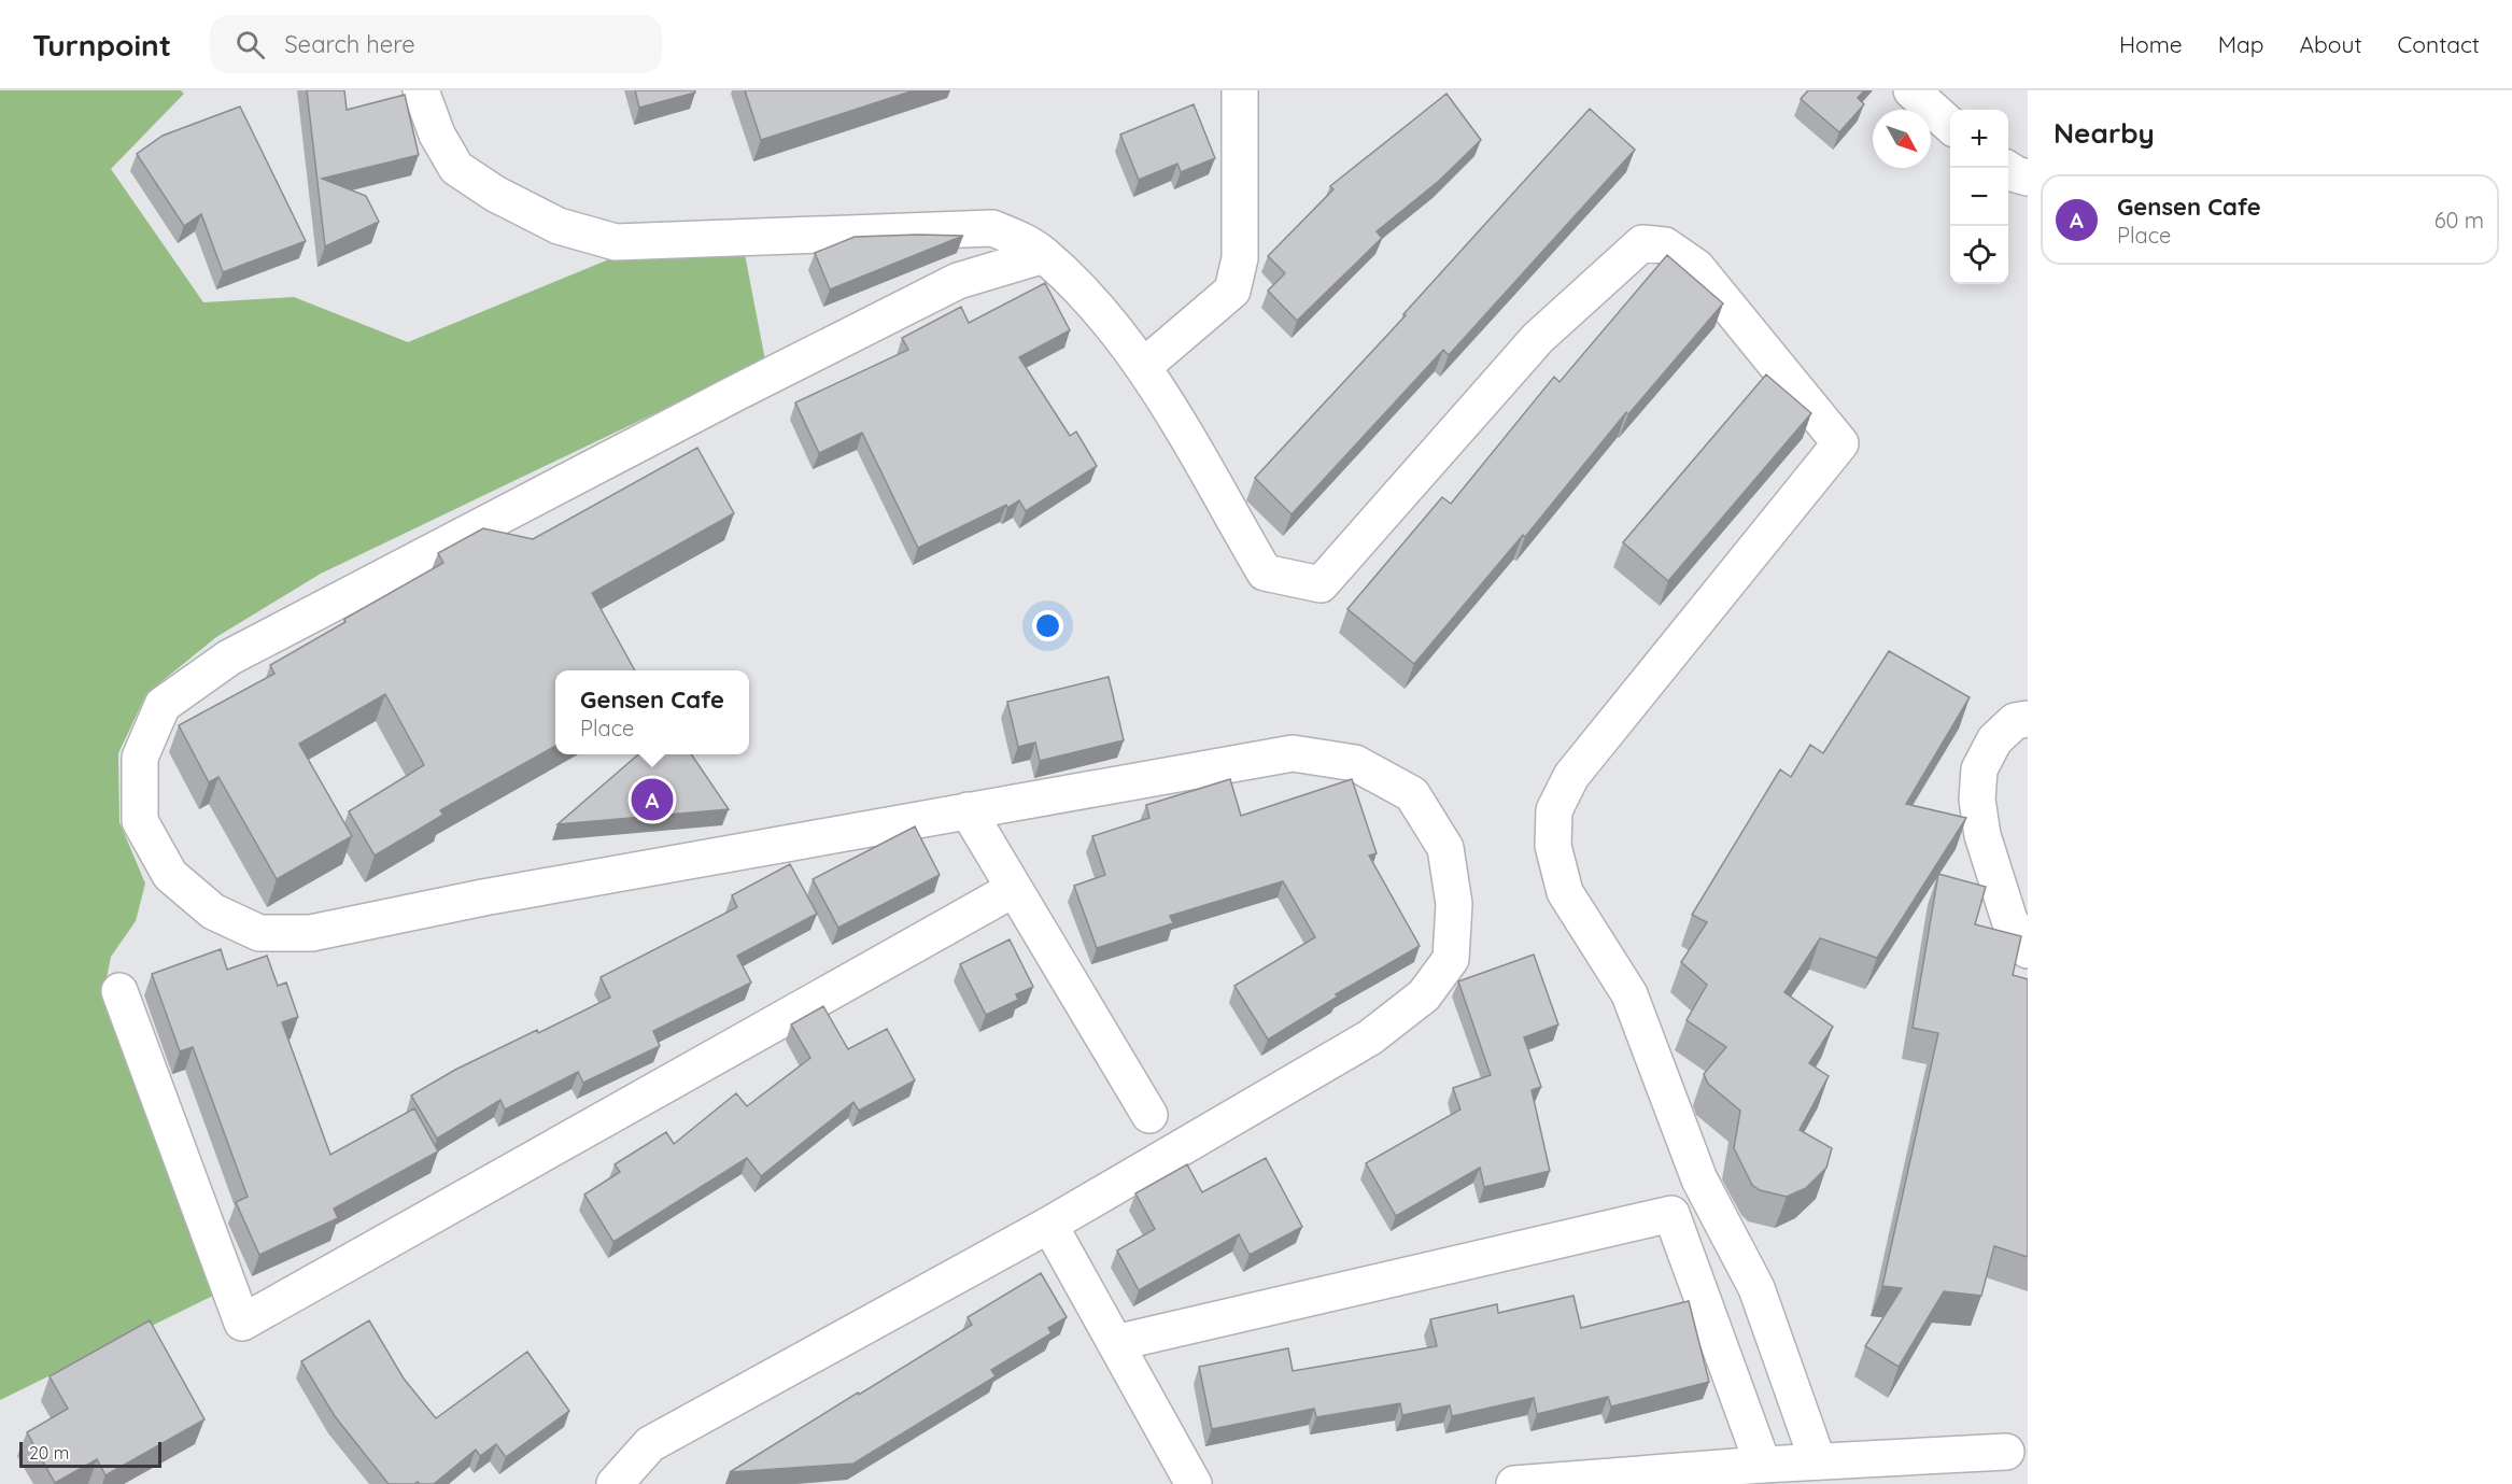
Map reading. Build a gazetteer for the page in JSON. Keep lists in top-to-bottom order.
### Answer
{
  "scale_bar": "20 m",
  "north": "bottom right",
  "page": {
    "header": "Turnpoint",
    "search": "Search here",
    "nav": [
      "Home",
      "Map",
      "About",
      "Contact"
    ],
    "heading": "Nearby",
    "map_buttons": ["+", "−"],
    "list": [
      {
        "mark": "A",
        "name": "Gensen Cafe",
        "note": "Place",
        "value": "60 m"
      }
    ],
    "popup": ["Gensen Cafe", "Place"],
    "pins": "A",
    "scale": "20 m"
  }
}
